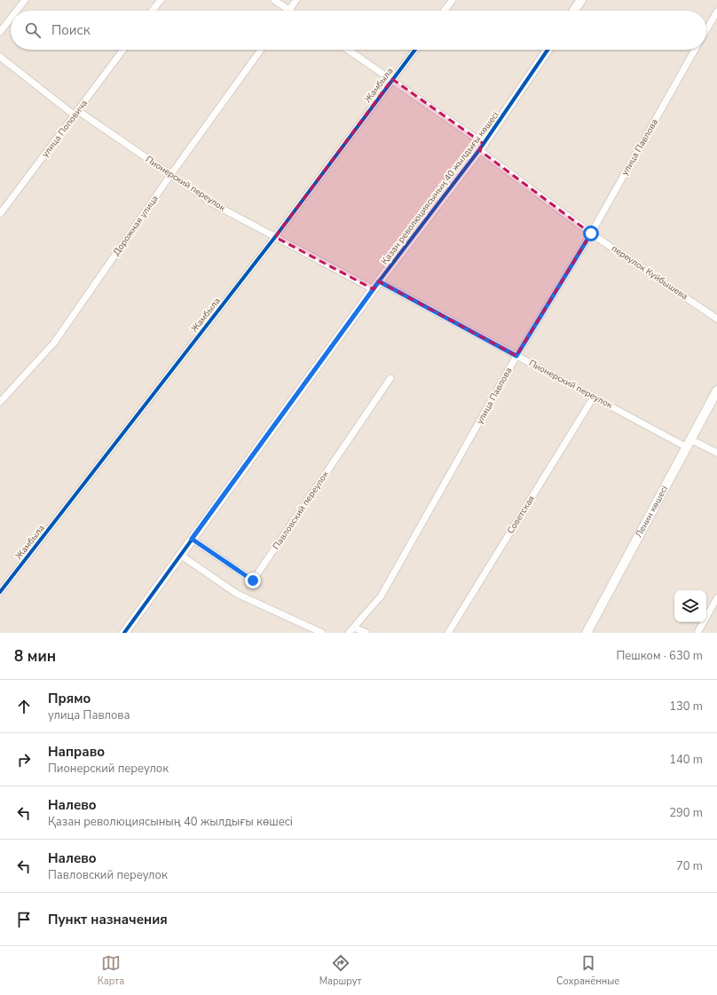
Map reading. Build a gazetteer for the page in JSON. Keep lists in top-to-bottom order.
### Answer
{
  "streets": {
    "street": [
      "Жамбыла",
      "улица Поповича",
      "улица Павлова",
      "Пионерский переулок",
      "Қазан революциясының 40 жылдығы көшесі",
      "Дорожная улица",
      "переулок Куйбышева",
      "Павловский переулок",
      "Ленин көшесі",
      "Советская"
    ]
  },
  "crossings": [
    ["Жамбыла", "Пионерский переулок"],
    ["Жамбыла", "переулок Куйбышева"],
    ["улица Поповича", "Пионерский переулок"],
    ["улица Павлова", "Пионерский переулок"],
    ["улица Павлова", "переулок Куйбышева"],
    ["Пионерский переулок", "Қазан революциясының 40 жылдығы көшесі"],
    ["Пионерский переулок", "Дорожная улица"],
    ["Пионерский переулок", "Ленин көшесі"],
    ["Пионерский переулок", "Советская"],
    ["Қазан революциясының 40 жылдығы көшесі", "переулок Куйбышева"],
    ["Қазан революциясының 40 жылдығы көшесі", "Павловский переулок"]
  ],
  "page": {
    "search": "Поиск",
    "heading": ["8 мин", "Пешком · 630 m"],
    "list": [
      ["Прямо", "улица Павлова", "130 m"],
      ["Направо", "Пионерский переулок", "140 m"],
      ["Налево", "Қазан революциясының 40 жылдығы көшесі", "290 m"],
      ["Налево", "Павловский переулок", "70 m"],
      "Пункт назначения"
    ],
    "nav": ["Карта", "Маршрут", "Сохранённые"]
  }
}
